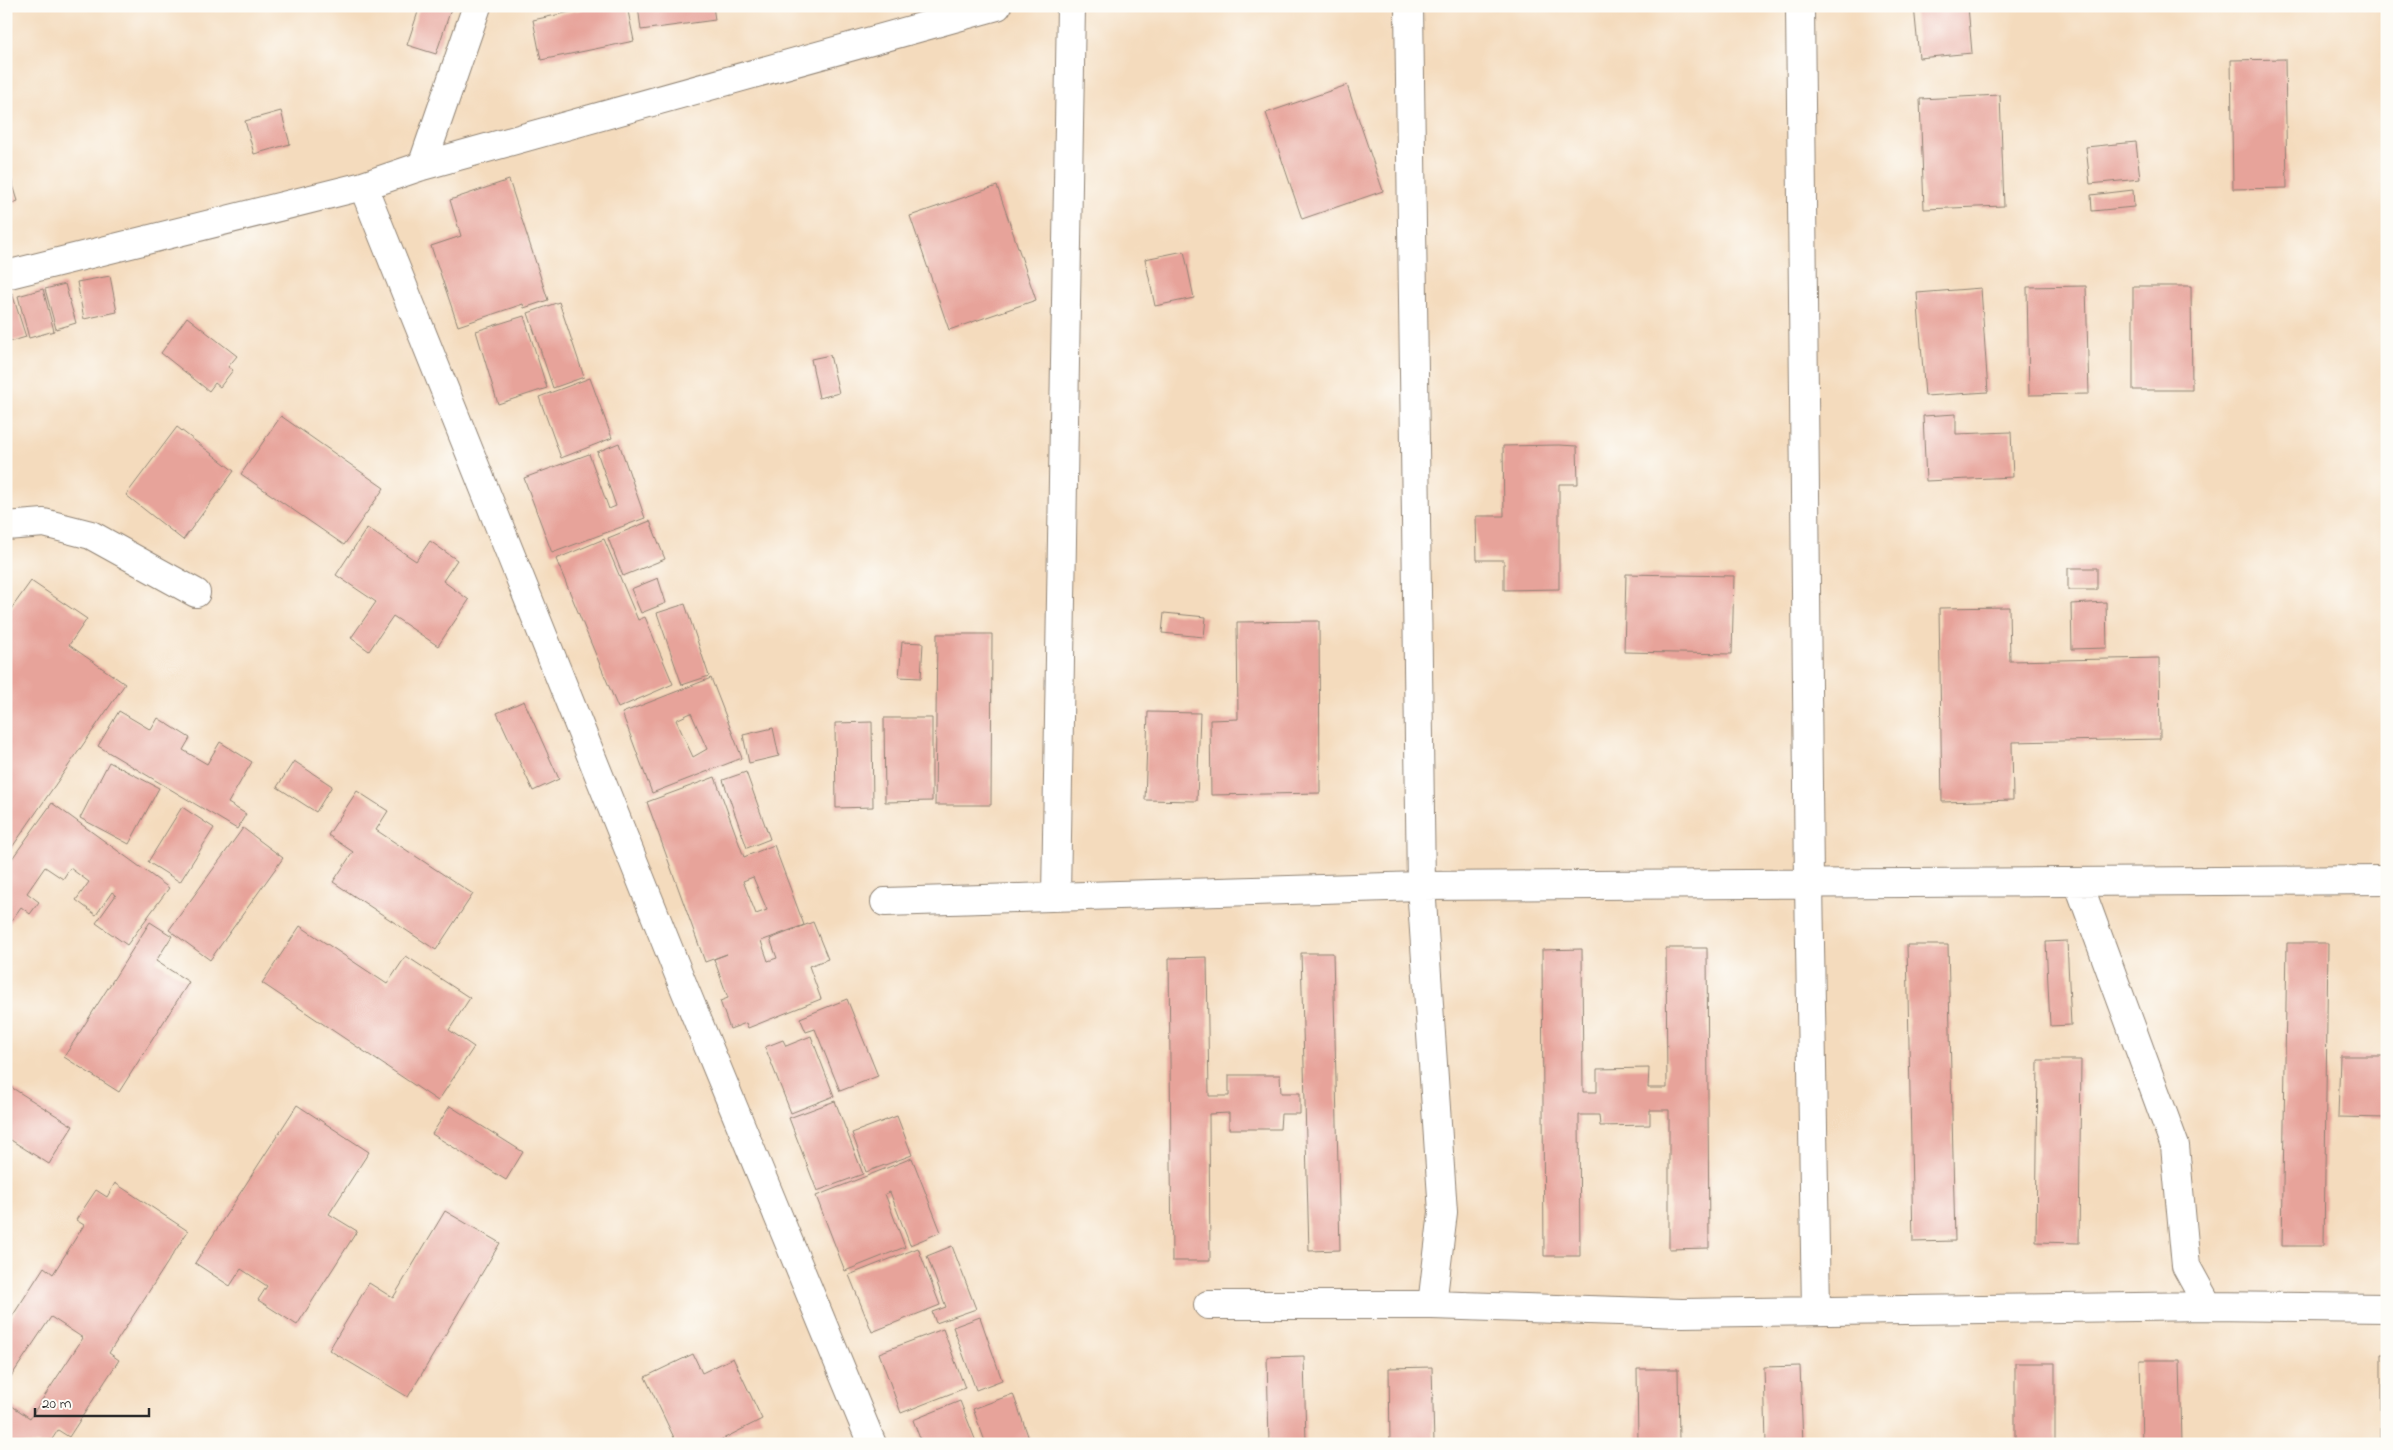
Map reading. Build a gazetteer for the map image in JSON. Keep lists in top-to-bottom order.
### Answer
{
  "scale_bar": "20 m"
}
